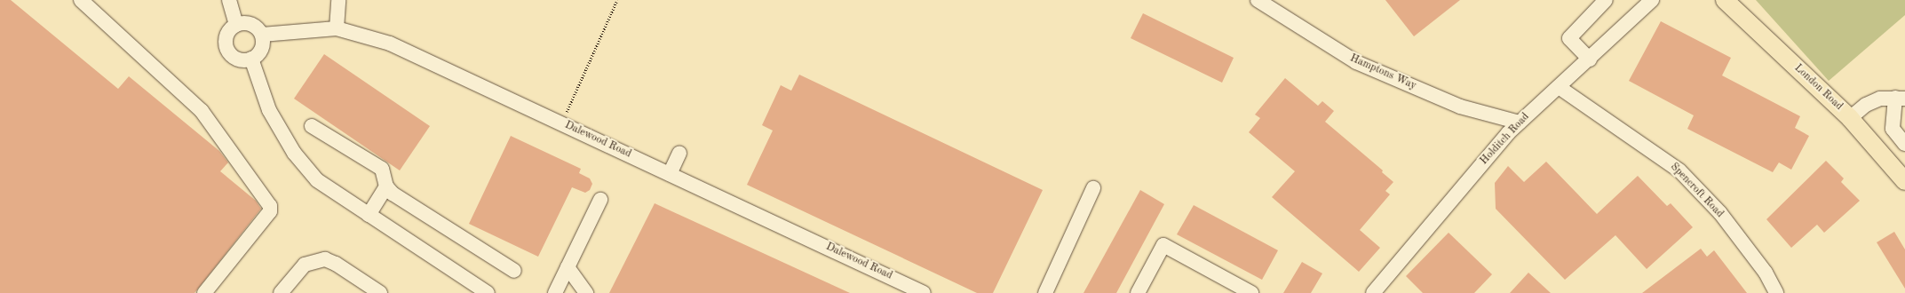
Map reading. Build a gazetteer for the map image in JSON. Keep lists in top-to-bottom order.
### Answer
{
  "streets": {
    "main road": ["London Road"],
    "street": [
      "Hamptons Way",
      "Holditch Road",
      "Dalewood Road",
      "Spencroft Road"
    ]
  },
  "crossings": [
    ["Hamptons Way", "Holditch Road"],
    ["Holditch Road", "Spencroft Road"]
  ]
}
